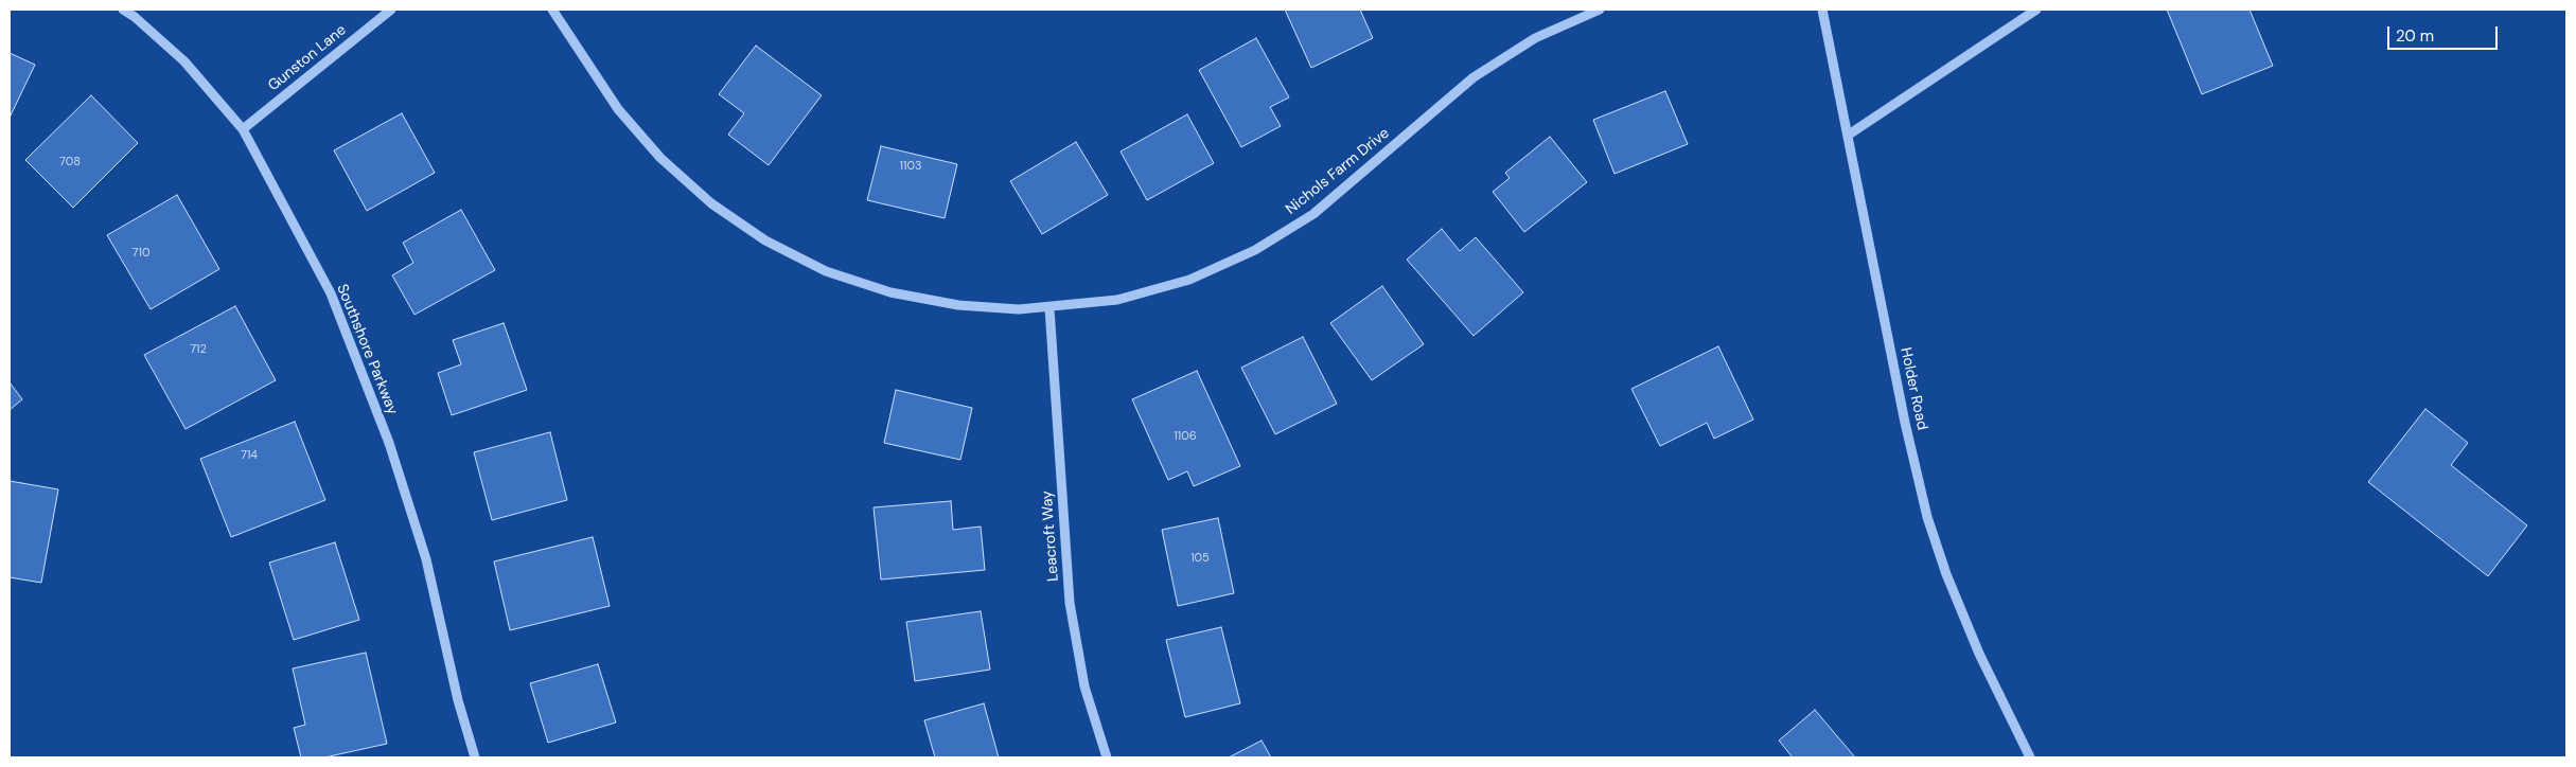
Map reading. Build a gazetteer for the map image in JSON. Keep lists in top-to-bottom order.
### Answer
{
  "streets": {
    "street": [
      "Gunston Lane",
      "Nichols Farm Drive",
      "Southshore Parkway",
      "Holder Road",
      "Leacroft Way"
    ]
  },
  "crossings": [
    ["Gunston Lane", "Southshore Parkway"],
    ["Nichols Farm Drive", "Leacroft Way"]
  ],
  "house_numbers": [
    "708",
    "1103",
    "710",
    "712",
    "1106",
    "714",
    "105"
  ],
  "scale_bar": "20 m"
}
